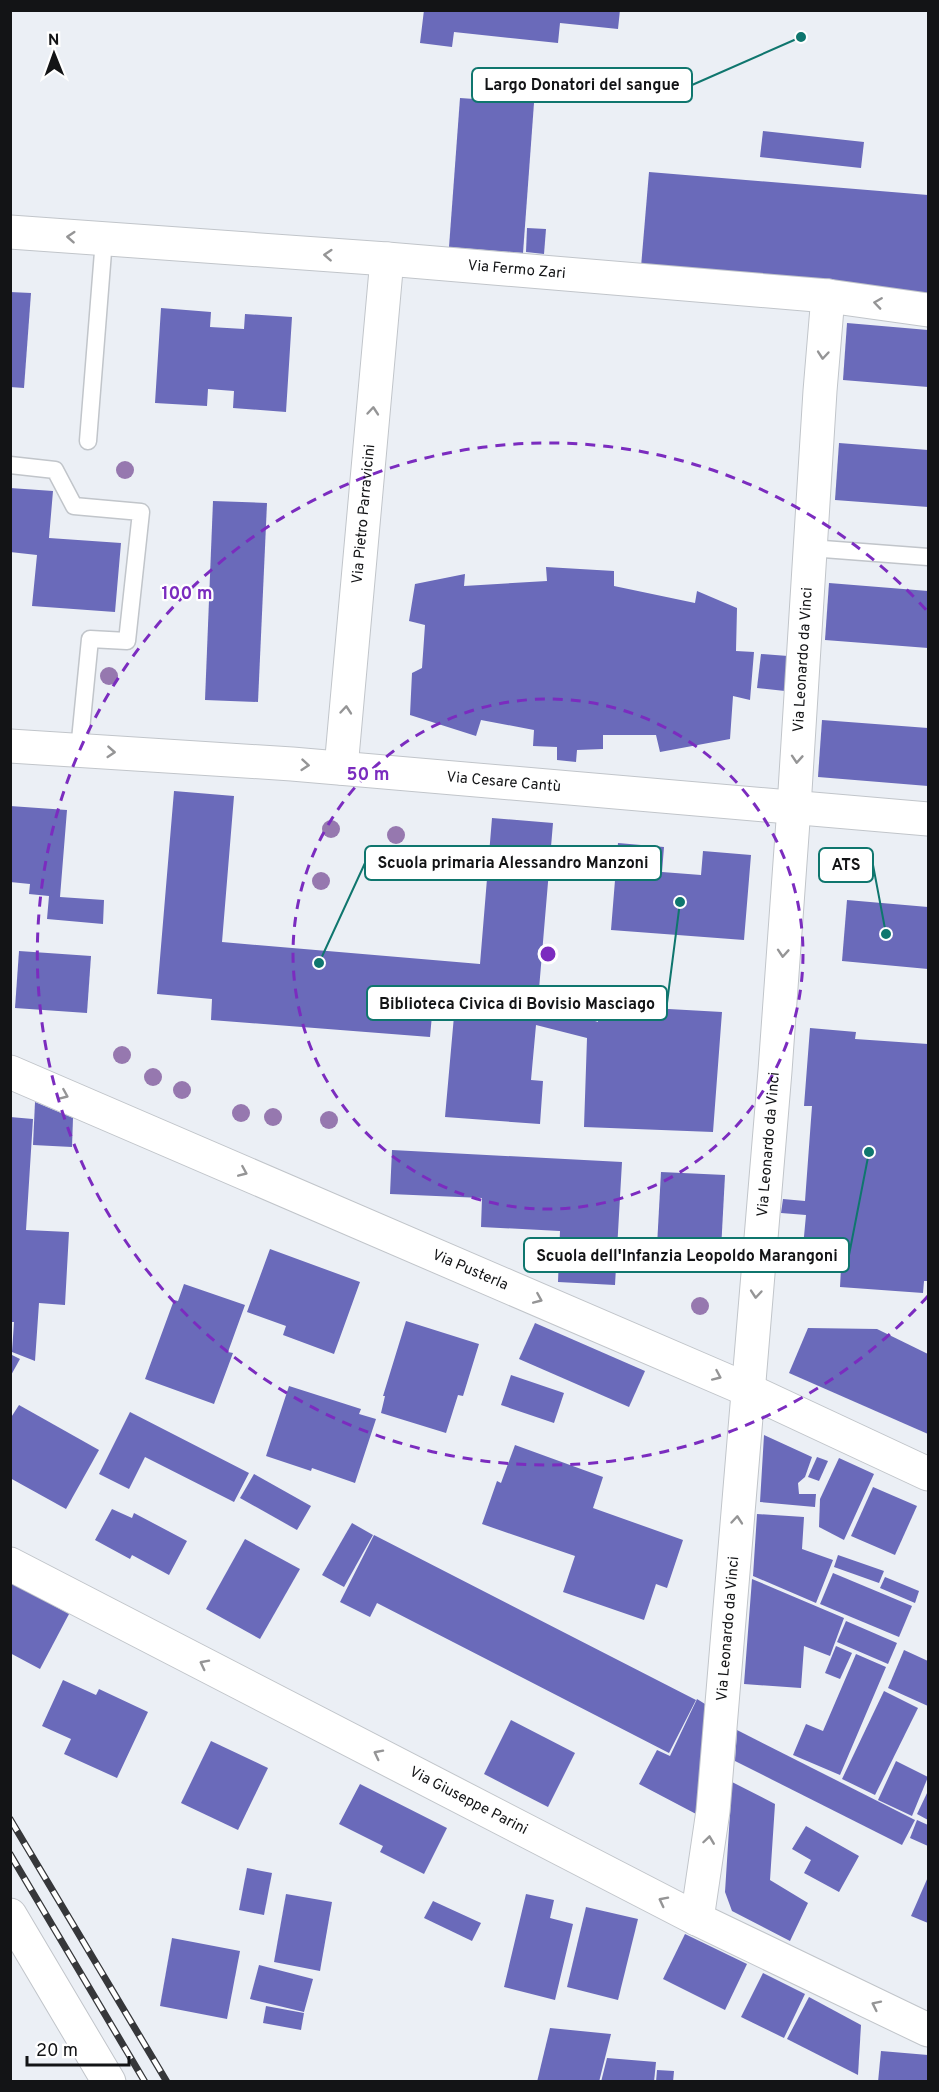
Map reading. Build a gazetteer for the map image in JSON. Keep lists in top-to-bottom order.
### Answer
{
  "streets": {
    "street": [
      "Via Fermo Zari",
      "Via Pietro Parravicini",
      "Via Leonardo da Vinci",
      "Via Cesare Cantù",
      "Via Pusterla",
      "Via Giuseppe Parini"
    ]
  },
  "crossings": [
    ["Via Fermo Zari", "Via Pietro Parravicini"],
    ["Via Fermo Zari", "Via Leonardo da Vinci"],
    ["Via Pietro Parravicini", "Via Cesare Cantù"],
    ["Via Leonardo da Vinci", "Via Cesare Cantù"],
    ["Via Leonardo da Vinci", "Via Pusterla"],
    ["Via Leonardo da Vinci", "Via Giuseppe Parini"]
  ],
  "one_way": [
    "Via Fermo Zari",
    "Via Pietro Parravicini",
    "Via Pusterla",
    "Via Giuseppe Parini"
  ],
  "places": [
    "Largo Donatori del sangue",
    "Biblioteca Civica di Bovisio Masciago",
    "ATS",
    "Scuola primaria Alessandro Manzoni",
    "Scuola dell'Infanzia Leopoldo Marangoni"
  ],
  "scale_bar": "20 m",
  "north": "top",
  "rings": ["100 m", "50 m"]
}
